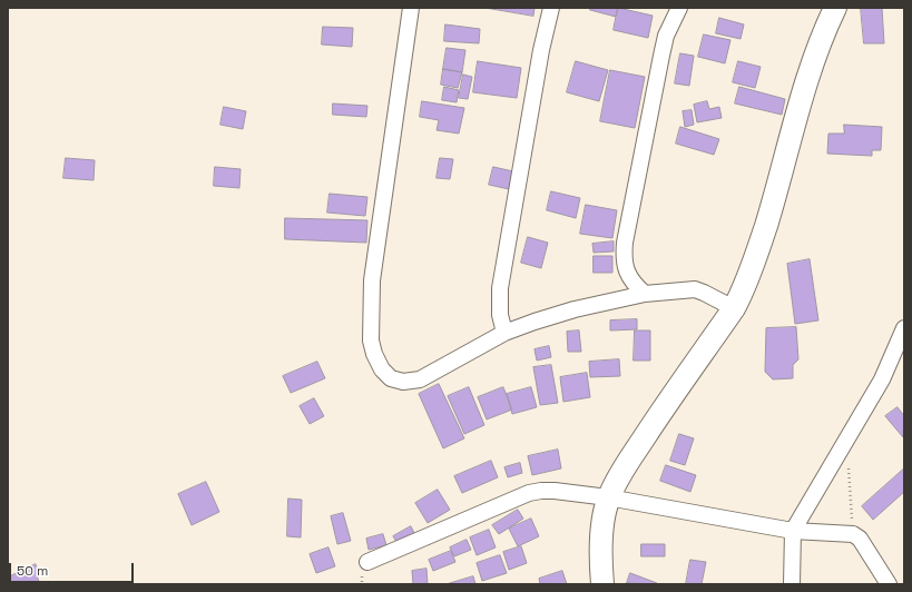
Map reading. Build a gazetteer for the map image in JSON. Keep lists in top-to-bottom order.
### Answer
{
  "scale_bar": "50 m"
}
